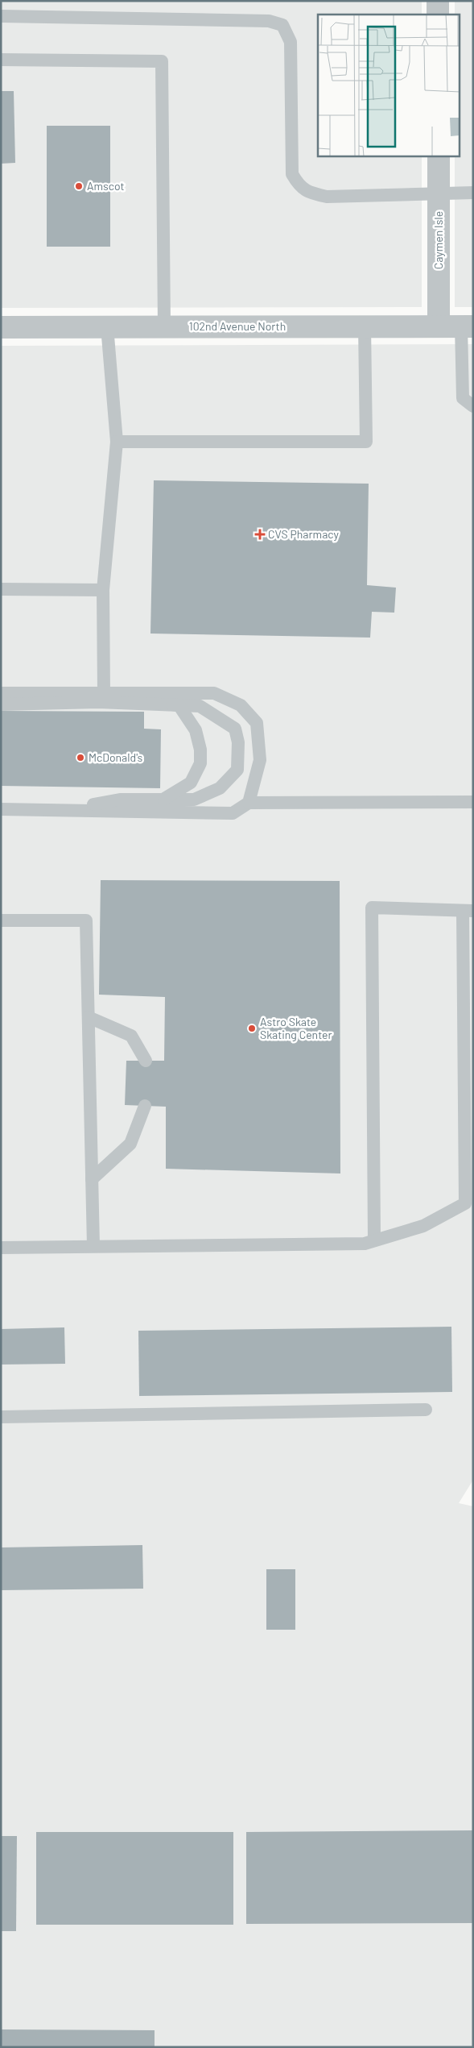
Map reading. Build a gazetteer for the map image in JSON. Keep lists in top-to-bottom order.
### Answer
{
  "streets": {
    "street": ["Caymen Isle", "102nd Avenue North"]
  },
  "crossings": [
    ["Caymen Isle", "102nd Avenue North"]
  ],
  "places": {
    "other": ["Amscot", "McDonald's", "Astro Skate Skating Center"],
    "health": ["CVS Pharmacy"]
  }
}
